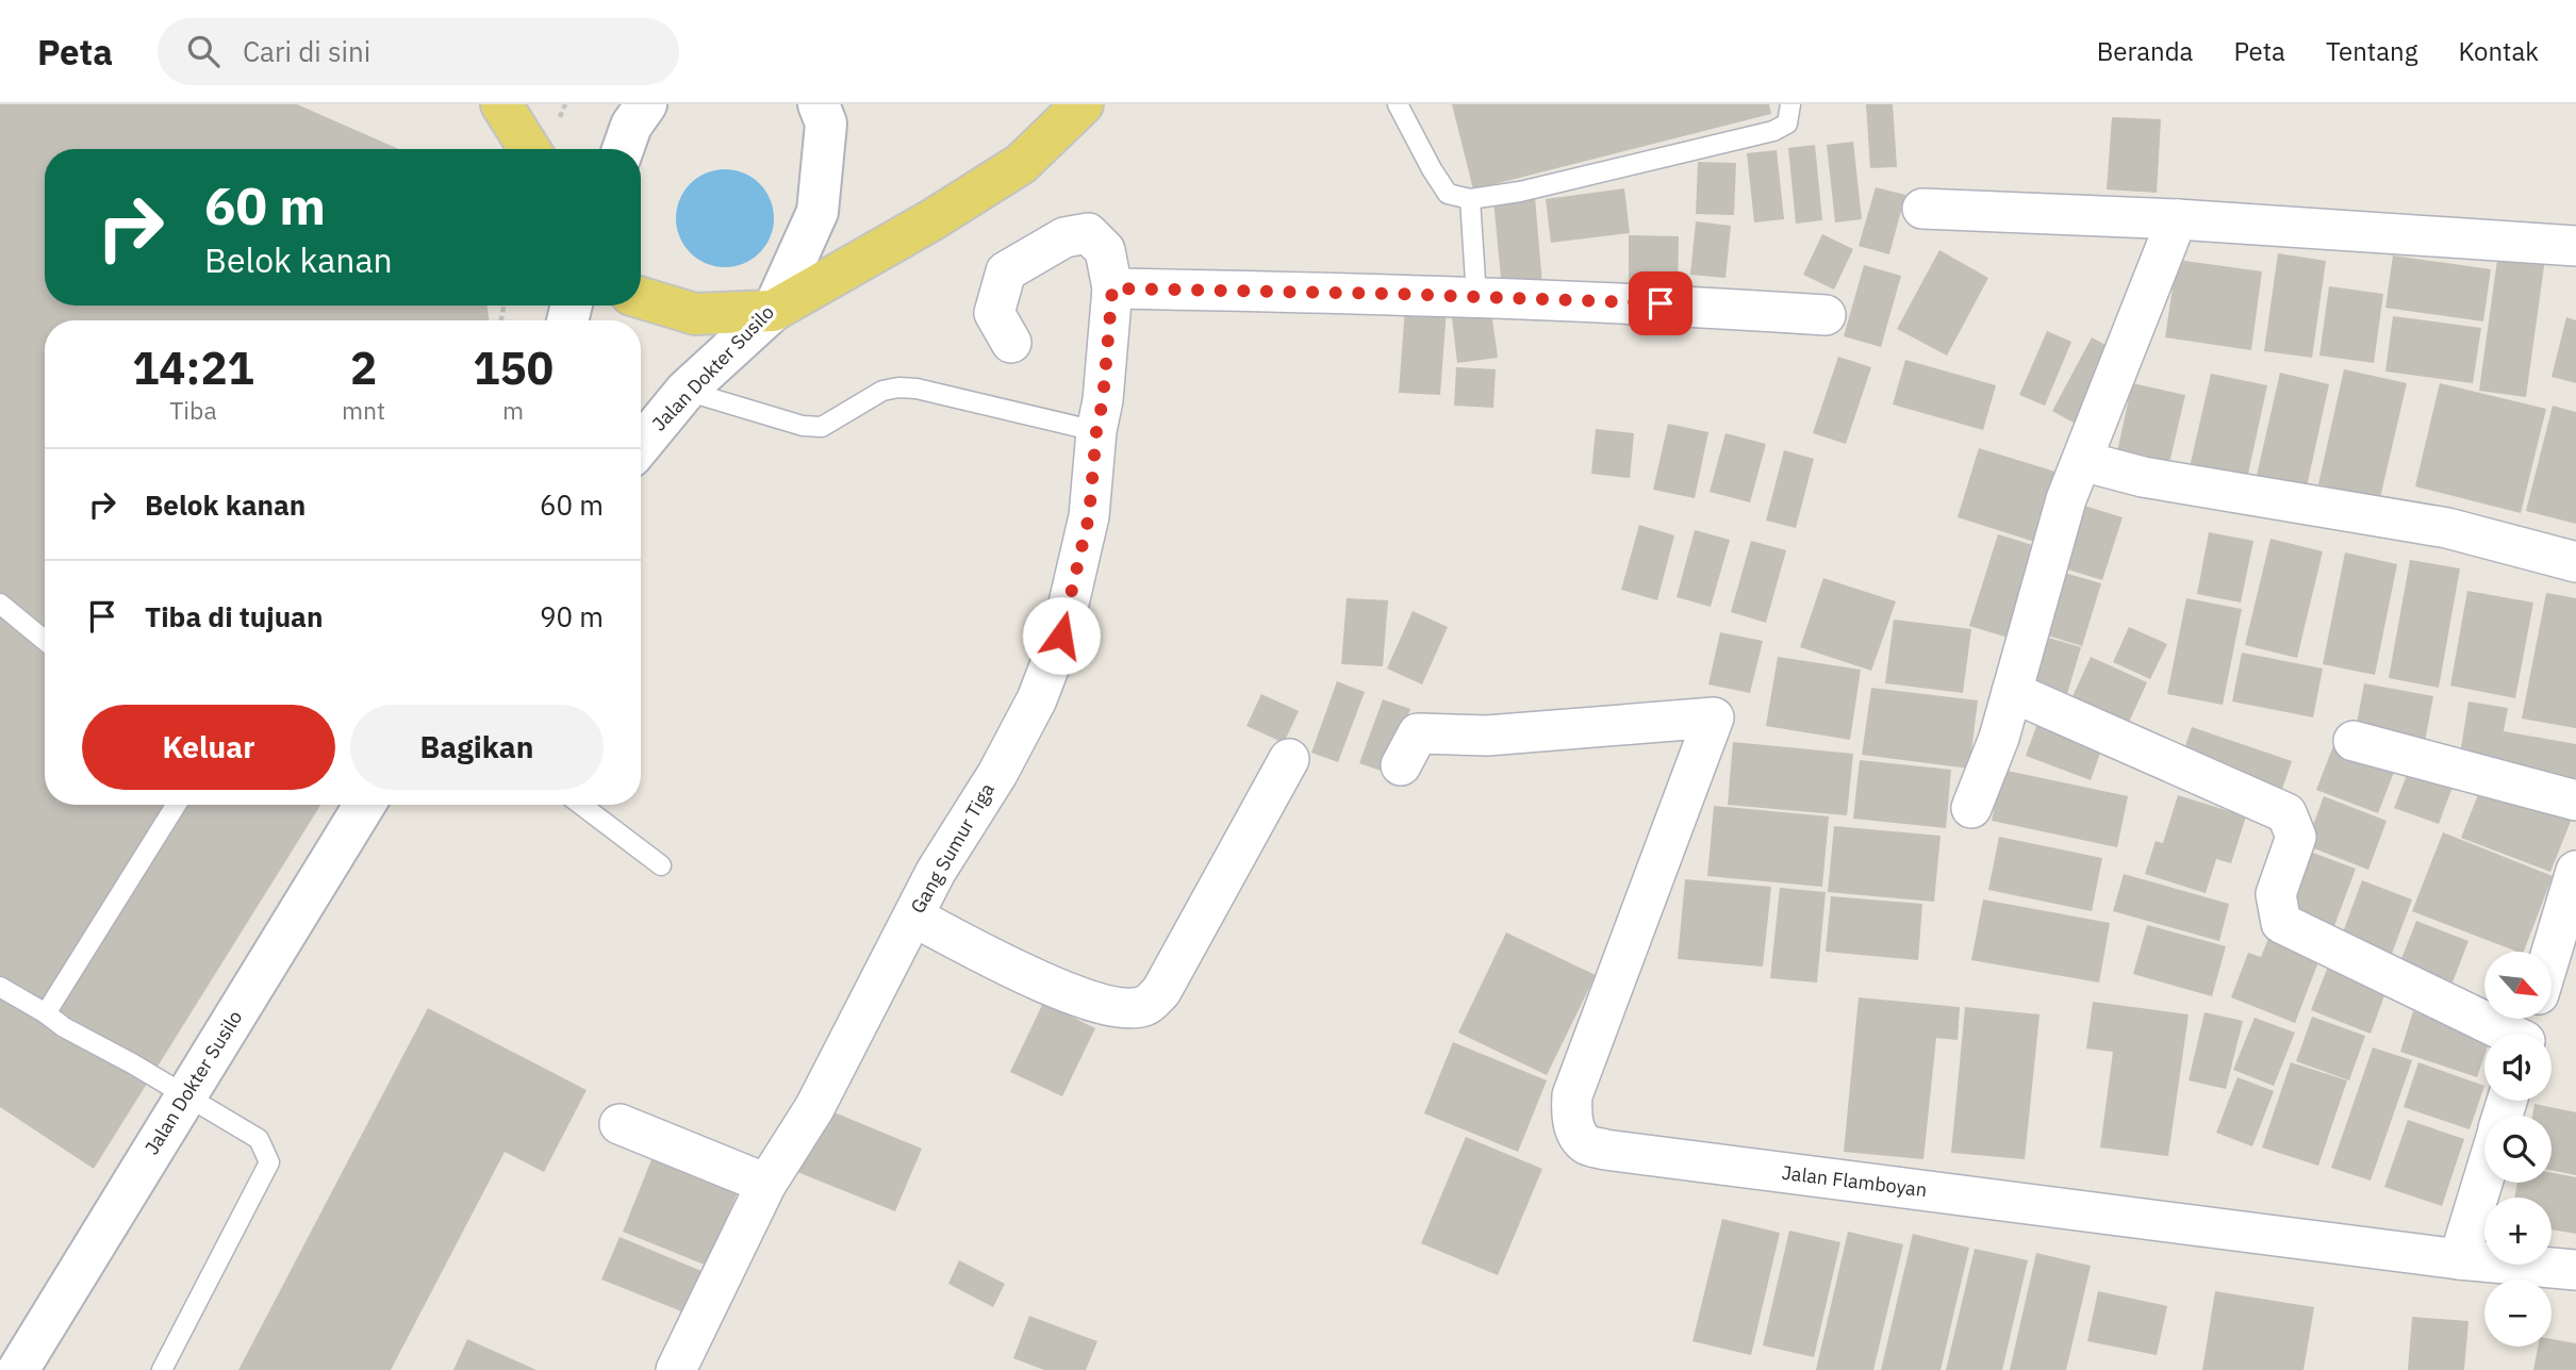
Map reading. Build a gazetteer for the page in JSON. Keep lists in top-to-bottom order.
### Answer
{
  "streets": {
    "main road": ["Jalan Dokter Susilo"],
    "street": ["Gang Sumur Tiga", "Jalan Flamboyan"]
  },
  "north": "bottom right",
  "page": {
    "header": "Peta",
    "search": "Cari di sini",
    "nav": [
      "Beranda",
      "Peta",
      "Tentang",
      "Kontak"
    ],
    "turn": ["60 m", "Belok kanan"],
    "eta": [
      "14:21",
      "Tiba",
      "2",
      "mnt",
      "150",
      "m"
    ],
    "list": [
      {
        "name": "Belok kanan",
        "value": "60 m"
      },
      {
        "name": "Tiba di tujuan",
        "value": "90 m"
      }
    ],
    "buttons": ["Keluar", "Bagikan"],
    "map_buttons": ["+", "−"]
  }
}
